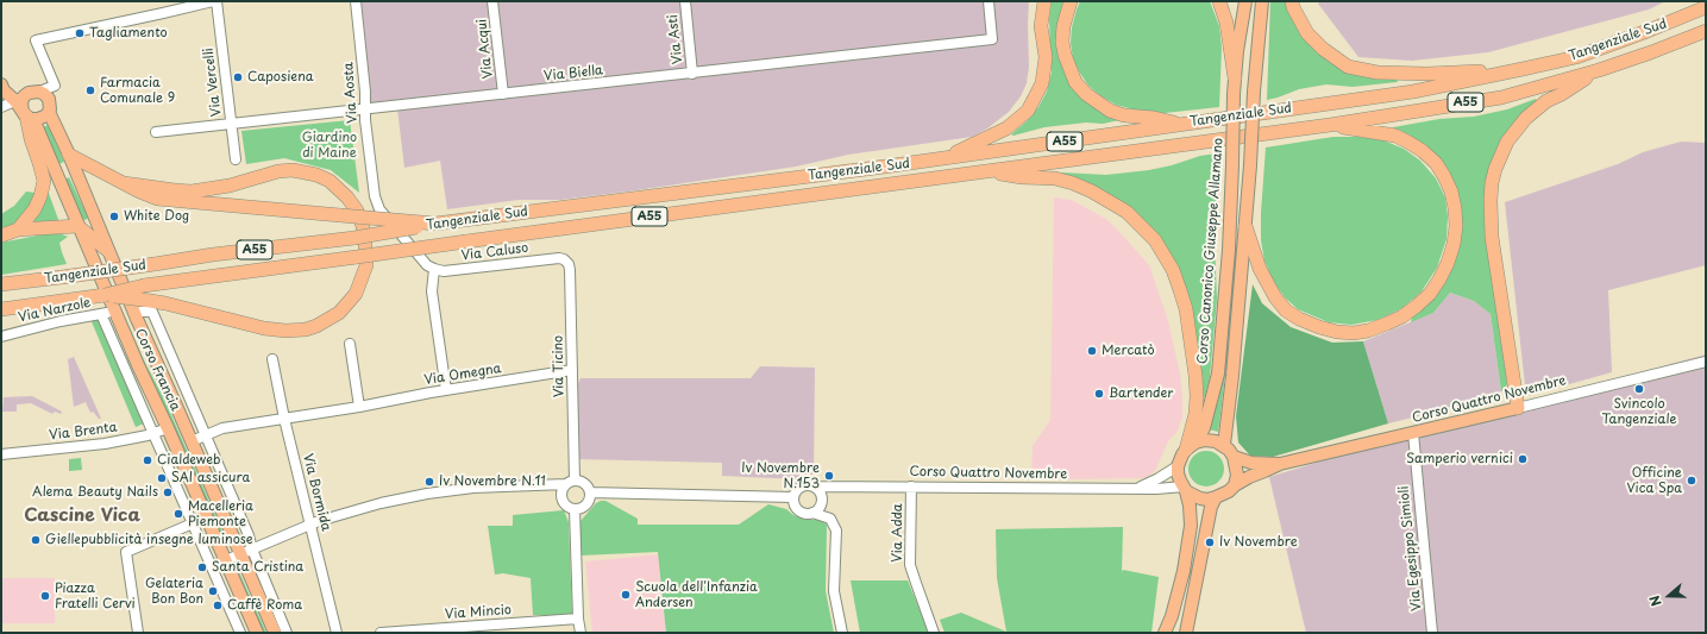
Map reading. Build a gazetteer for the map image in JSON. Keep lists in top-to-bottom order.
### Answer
{
  "streets": {
    "highway": ["Tangenziale Sud", "A55"],
    "main road": ["Corso Canonico Giuseppe Allamano", "Corso Francia", "Corso Quattro Novembre"],
    "street": [
      "Via Asti",
      "Via Acqui",
      "Via Biella",
      "Via Vercelli",
      "Via Aosta",
      "Via Caluso",
      "Via Narzole",
      "Via Ticino",
      "Via Omegna",
      "Via Brenta",
      "Via Bormida",
      "Via Adda",
      "Via Egesippo Simioli",
      "Via Mincio"
    ]
  },
  "crossings": [
    ["Via Asti", "Via Biella"],
    ["Via Acqui", "Via Biella"],
    ["Via Biella", "Via Vercelli"],
    ["Via Biella", "Via Aosta"],
    ["Via Aosta", "Via Caluso"],
    ["Corso Canonico Giuseppe Allamano", "Corso Quattro Novembre"],
    ["Via Caluso", "Via Ticino"],
    ["Via Narzole", "Corso Francia"],
    ["Via Ticino", "Via Omegna"],
    ["Corso Francia", "Via Omegna"],
    ["Corso Francia", "Via Brenta"],
    ["Via Omegna", "Via Bormida"],
    ["Corso Quattro Novembre", "Via Adda"],
    ["Corso Quattro Novembre", "Via Egesippo Simioli"]
  ],
  "districts": ["Cascine Vica"],
  "parks": ["Giardino di Maine"],
  "places": [
    "Tagliamento",
    "Caposiena",
    "Farmacia Comunale 9",
    "White Dog",
    "Mercatò",
    "Svincolo Tangenziale",
    "Bartender",
    "Samperio vernici",
    "Cialdeweb",
    "Iv Novembre N.153",
    "SAI assicura",
    "Officine Vica Spa",
    "Iv Novembre N.11",
    "Alema Beauty Nails",
    "Macelleria Piemonte",
    "Giellepubblicità insegne luminose",
    "Iv Novembre",
    "Santa Cristina",
    "Gelateria Bon Bon",
    "Scuola dell'Infanzia Andersen",
    "Piazza Fratelli Cervi",
    "Caffè Roma"
  ],
  "north": "left"
}
